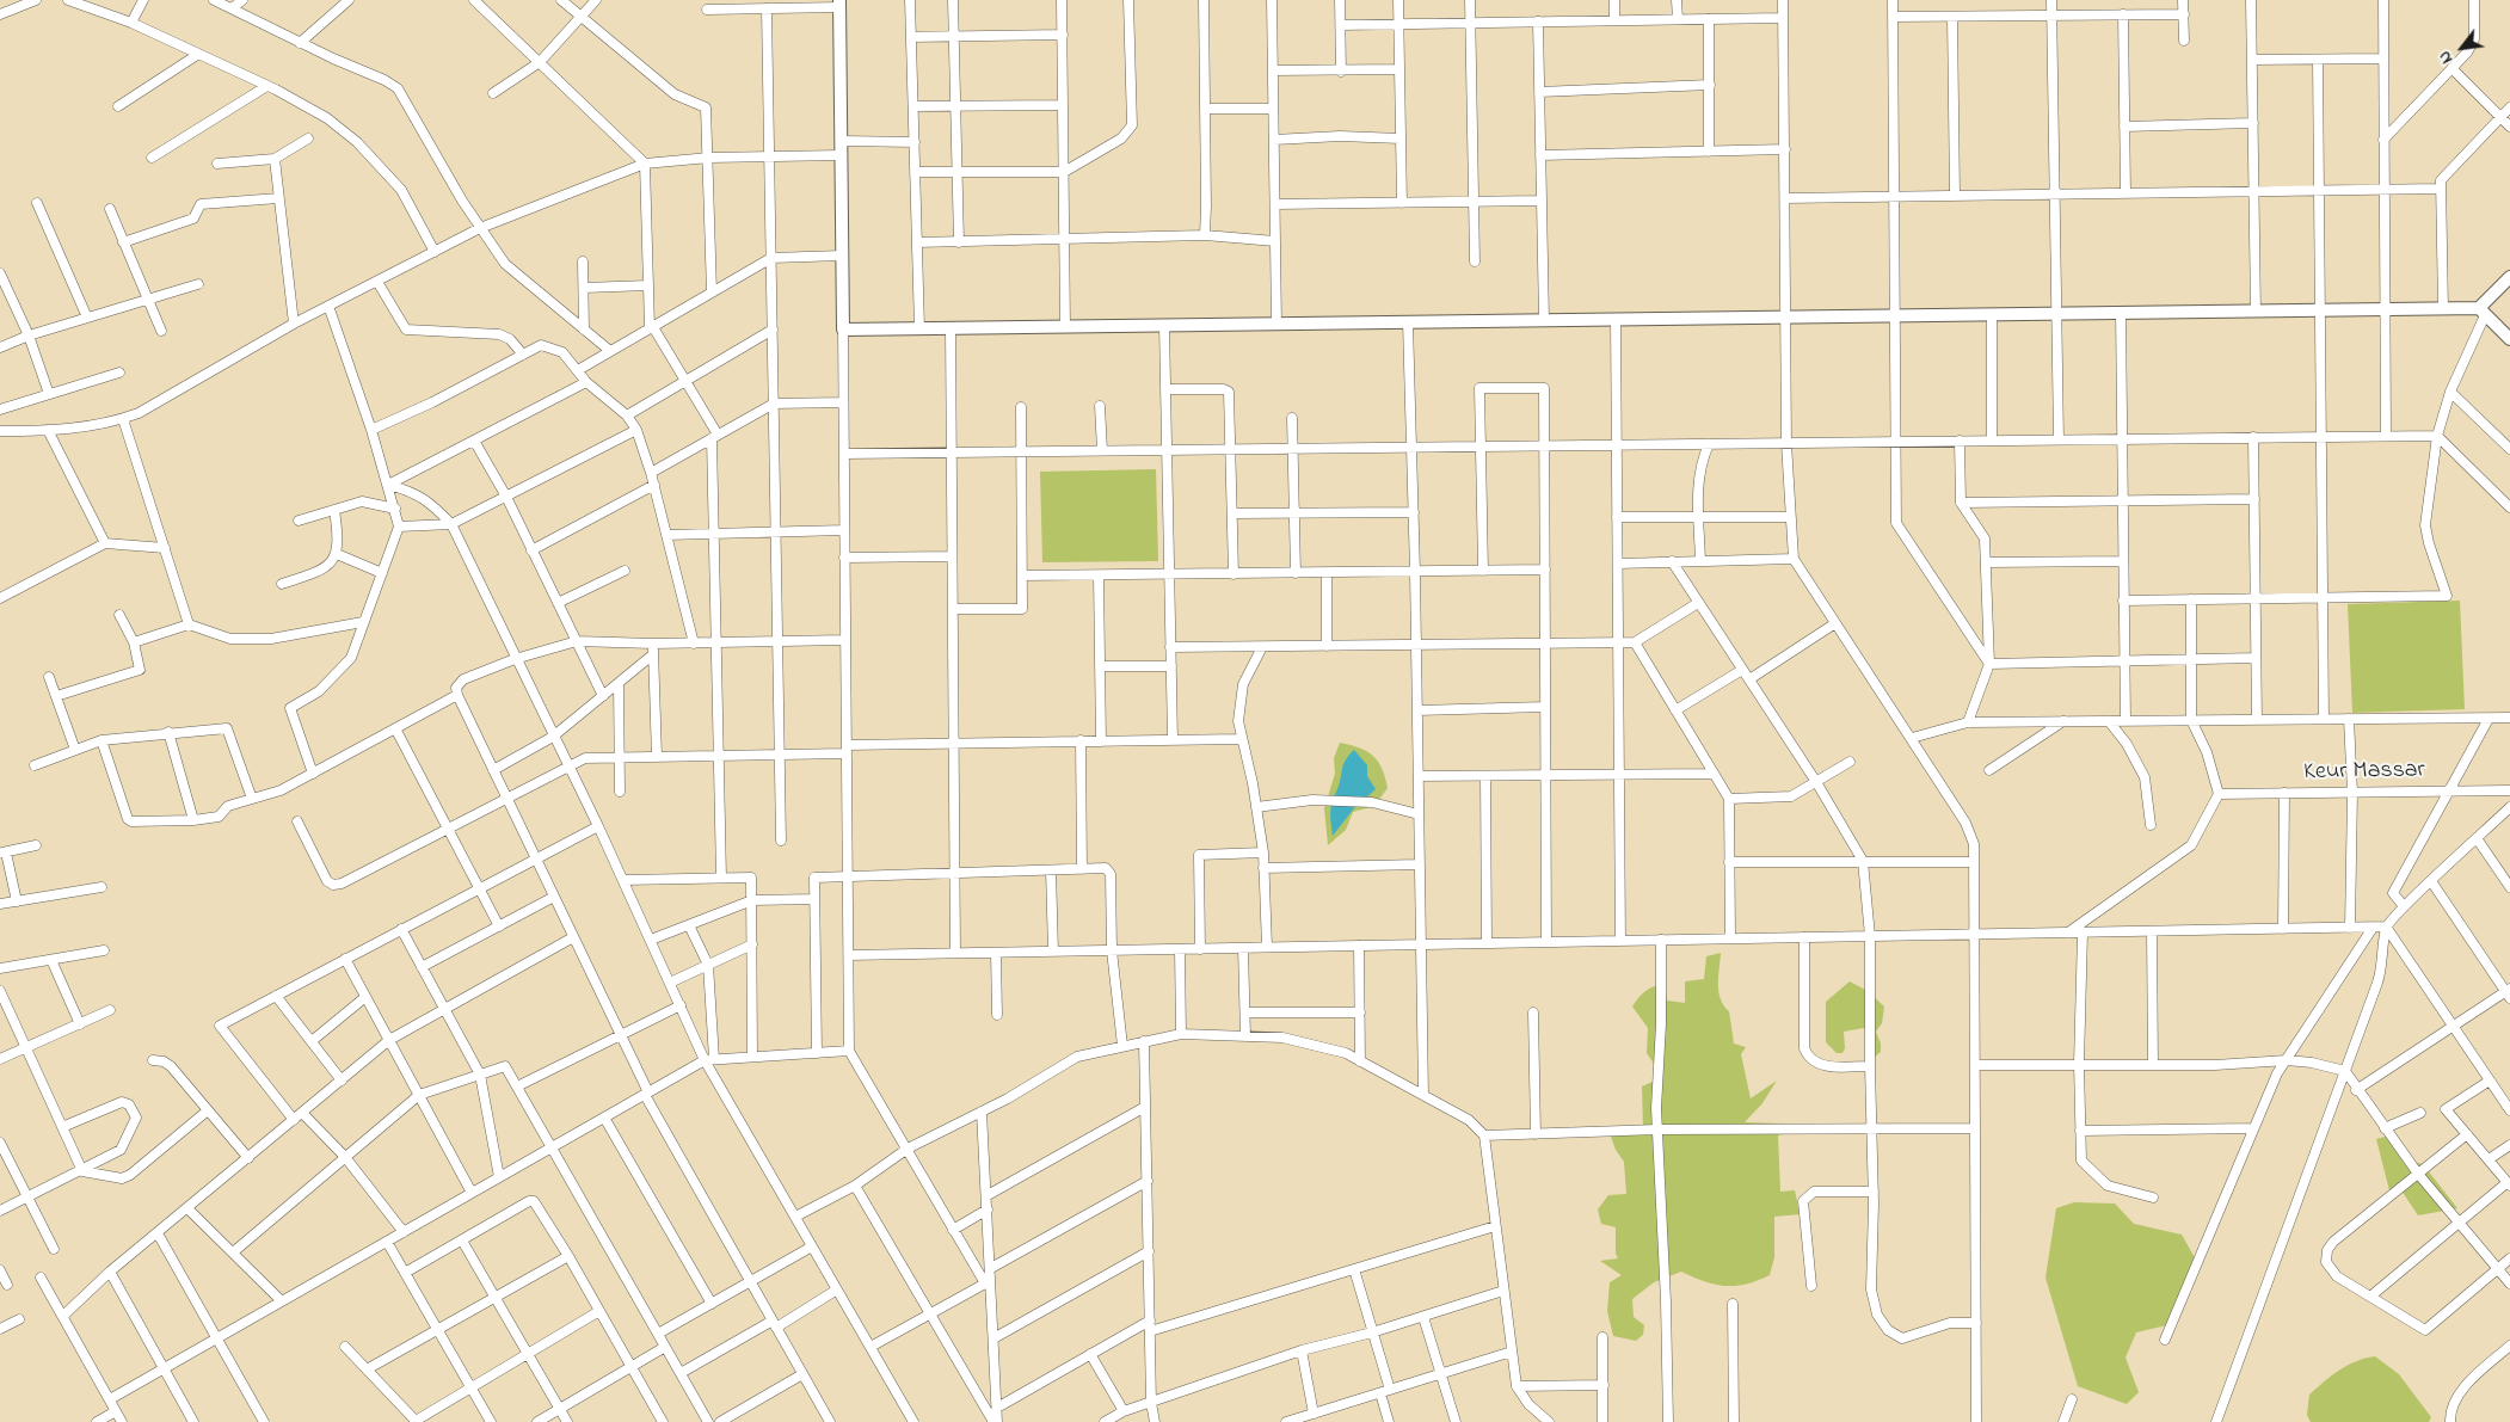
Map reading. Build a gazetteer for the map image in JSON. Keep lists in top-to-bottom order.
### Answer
{
  "streets": {
    "street": ["Keur Massar"]
  },
  "north": "bottom left"
}
